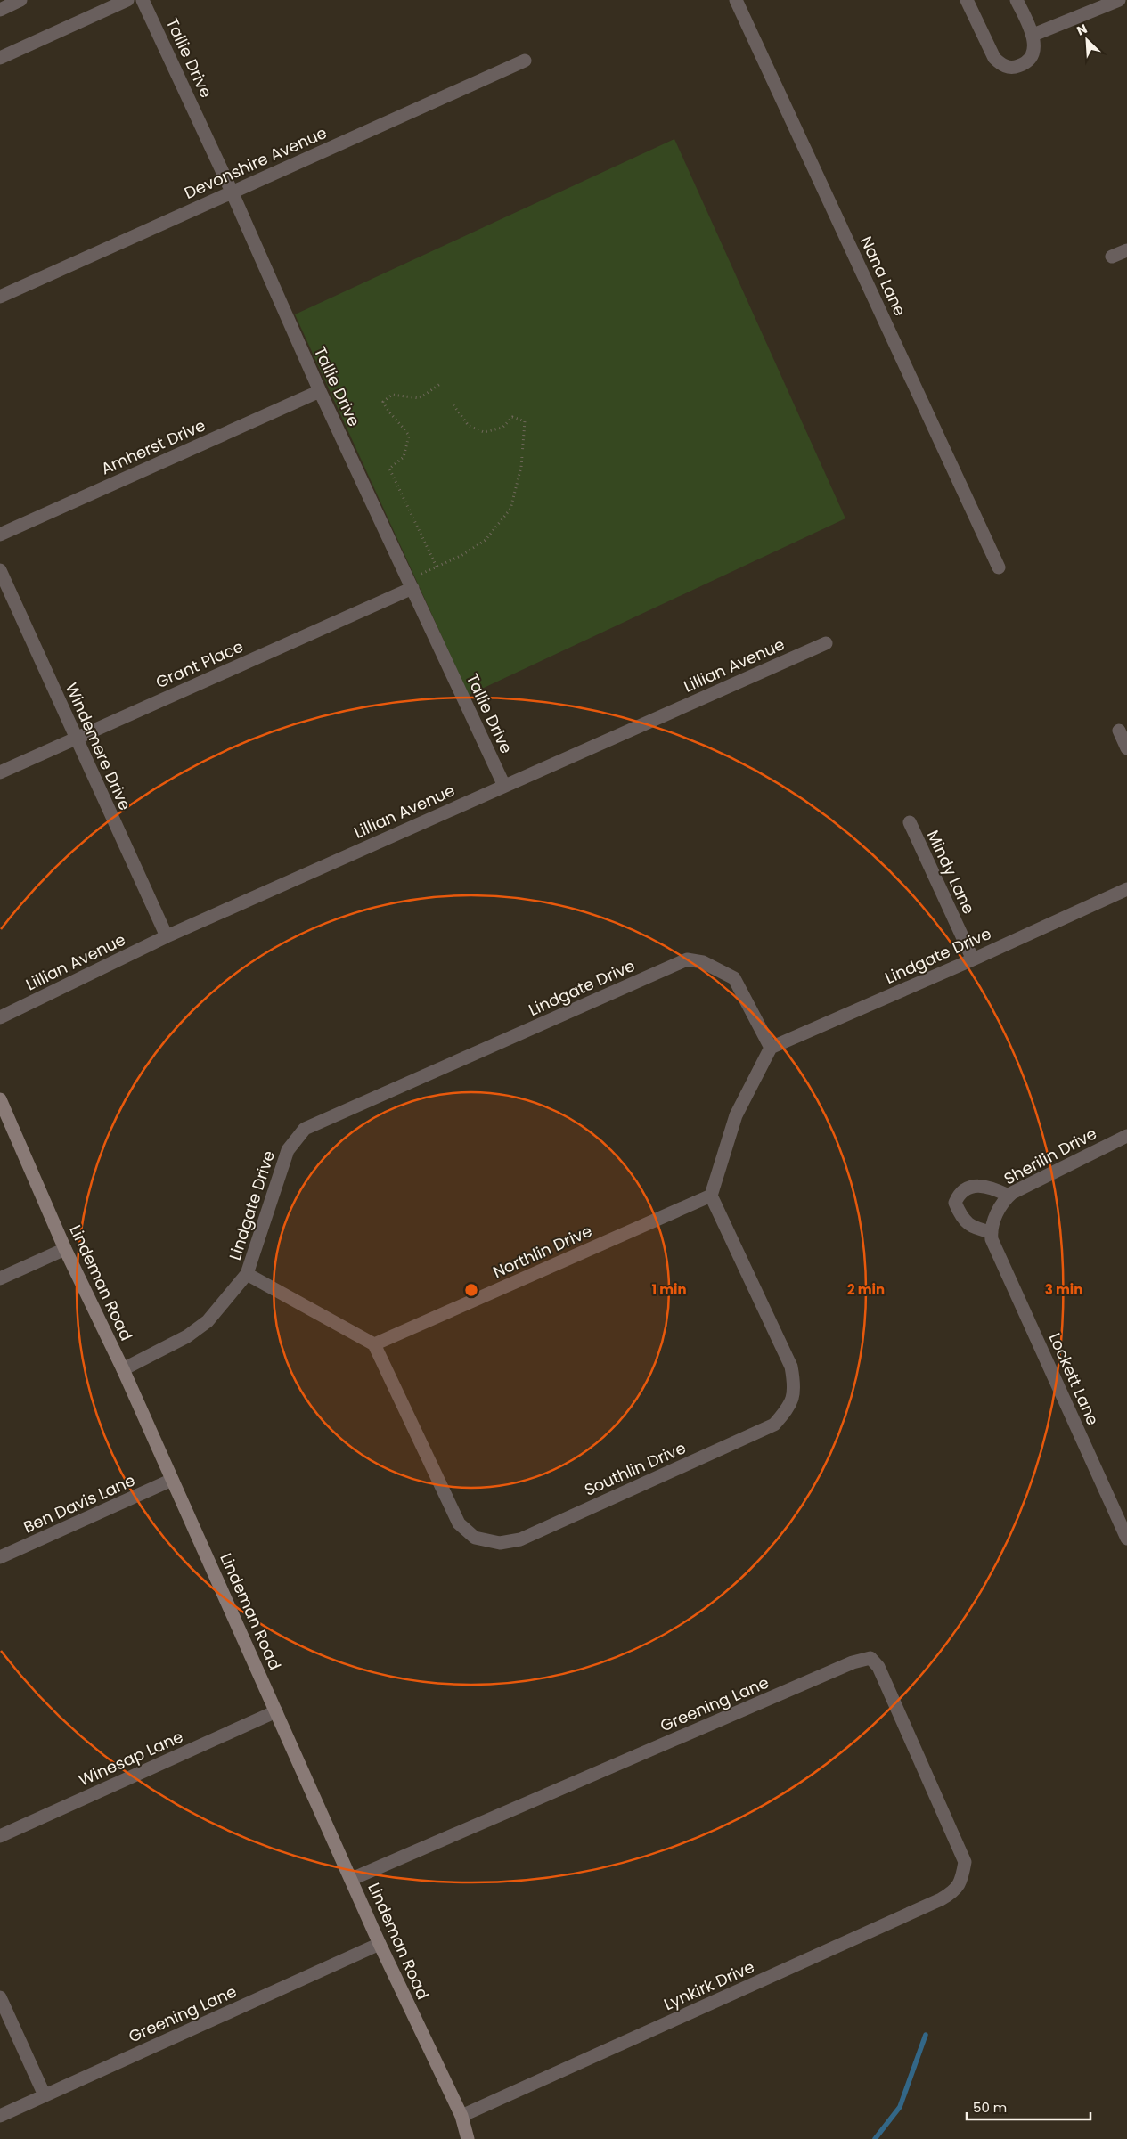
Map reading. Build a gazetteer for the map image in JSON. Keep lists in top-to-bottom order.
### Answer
{
  "streets": {
    "street": [
      "Tallie Drive",
      "Devonshire Avenue",
      "Nana Lane",
      "Amherst Drive",
      "Grant Place",
      "Lillian Avenue",
      "Windemere Drive",
      "Mindy Lane",
      "Lindgate Drive",
      "Sherilin Drive",
      "Northlin Drive",
      "Lindeman Road",
      "Lockett Lane",
      "Southlin Drive",
      "Ben Davis Lane",
      "Greening Lane",
      "Winesap Lane",
      "Lynkirk Drive"
    ]
  },
  "crossings": [
    ["Tallie Drive", "Devonshire Avenue"],
    ["Tallie Drive", "Amherst Drive"],
    ["Tallie Drive", "Grant Place"],
    ["Tallie Drive", "Lillian Avenue"],
    ["Grant Place", "Windemere Drive"],
    ["Lillian Avenue", "Windemere Drive"],
    ["Mindy Lane", "Lindgate Drive"],
    ["Lindgate Drive", "Lindeman Road"],
    ["Sherilin Drive", "Lockett Lane"],
    ["Northlin Drive", "Southlin Drive"],
    ["Lindeman Road", "Ben Davis Lane"],
    ["Lindeman Road", "Greening Lane"],
    ["Lindeman Road", "Winesap Lane"],
    ["Lindeman Road", "Lynkirk Drive"],
    ["Greening Lane", "Lynkirk Drive"]
  ],
  "scale_bar": "50 m",
  "north": "top left",
  "rings": ["1 min", "2 min", "3 min"]
}
